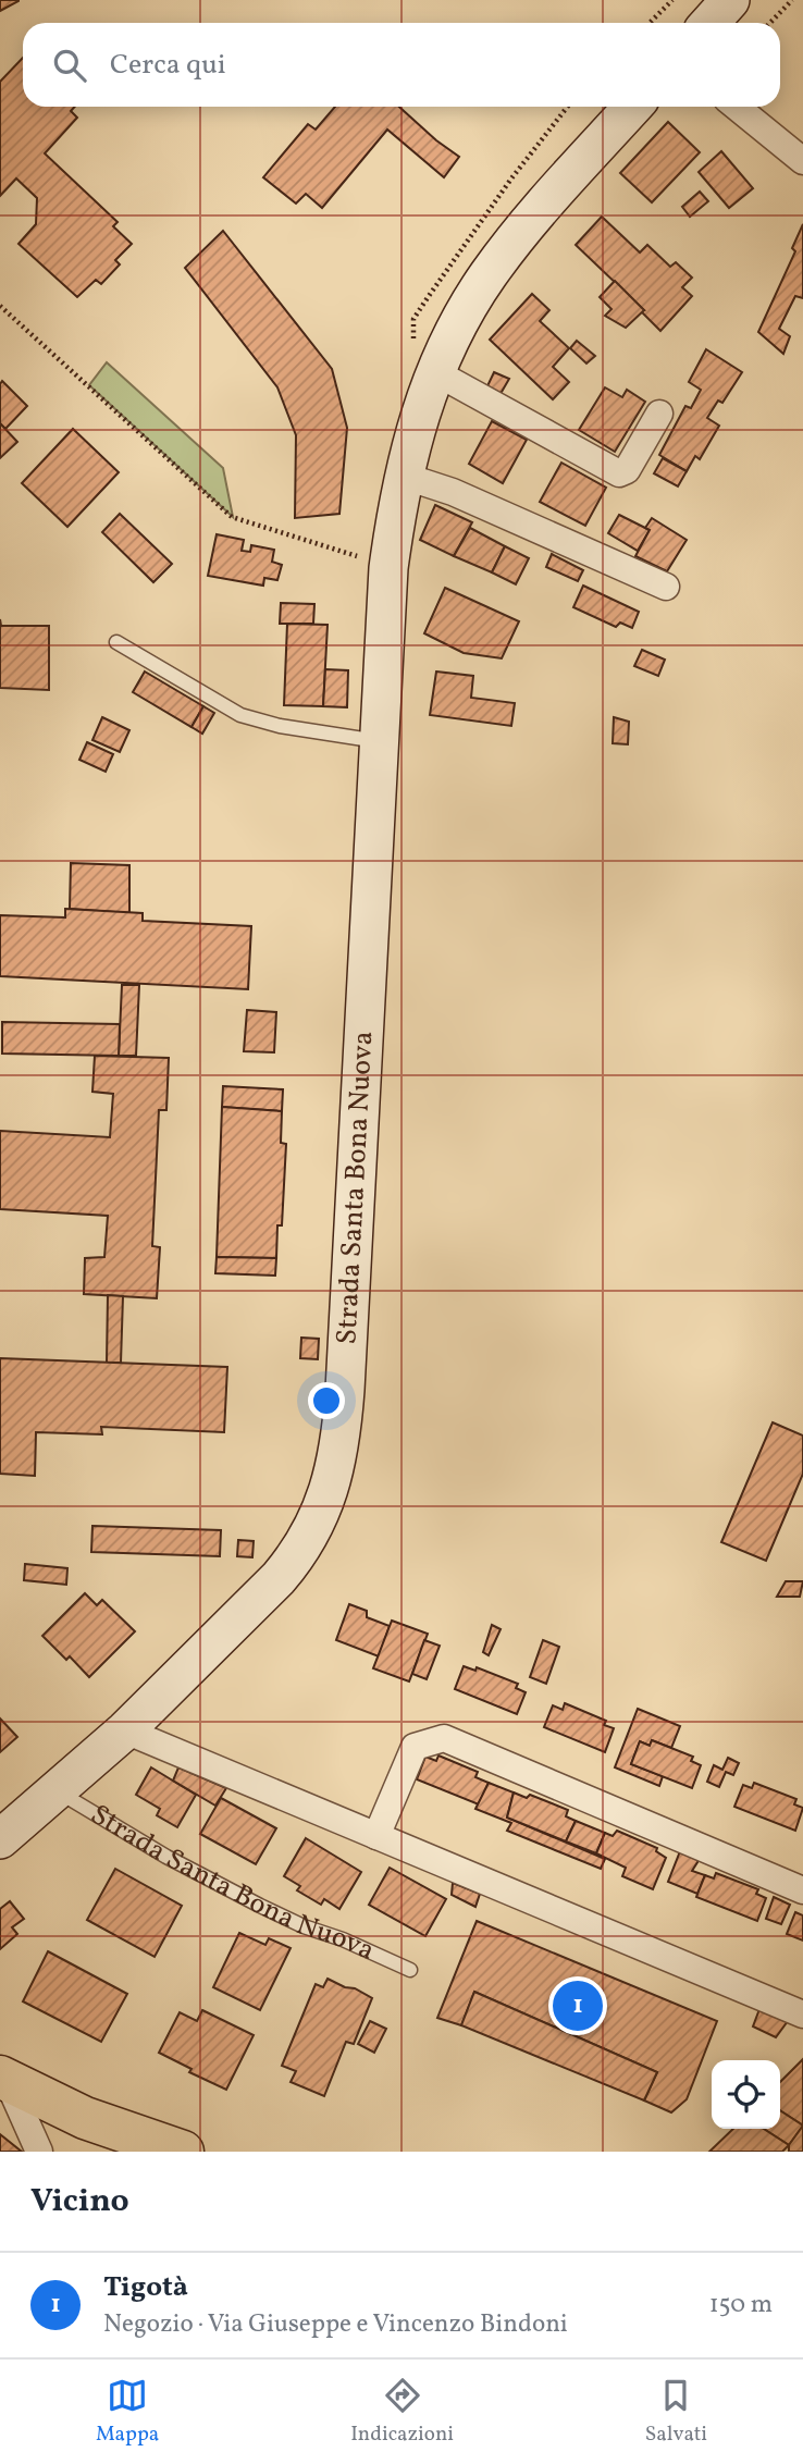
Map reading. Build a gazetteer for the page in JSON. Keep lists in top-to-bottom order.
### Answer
{
  "streets": {
    "street": ["Strada Santa Bona Nuova"]
  },
  "page": {
    "search": "Cerca qui",
    "pins": "1",
    "heading": "Vicino",
    "list": [
      {
        "mark": "1",
        "name": "Tigotà",
        "note": "Negozio · Via Giuseppe e Vincenzo Bindoni",
        "value": "150 m"
      }
    ],
    "nav": ["Mappa", "Indicazioni", "Salvati"]
  }
}
